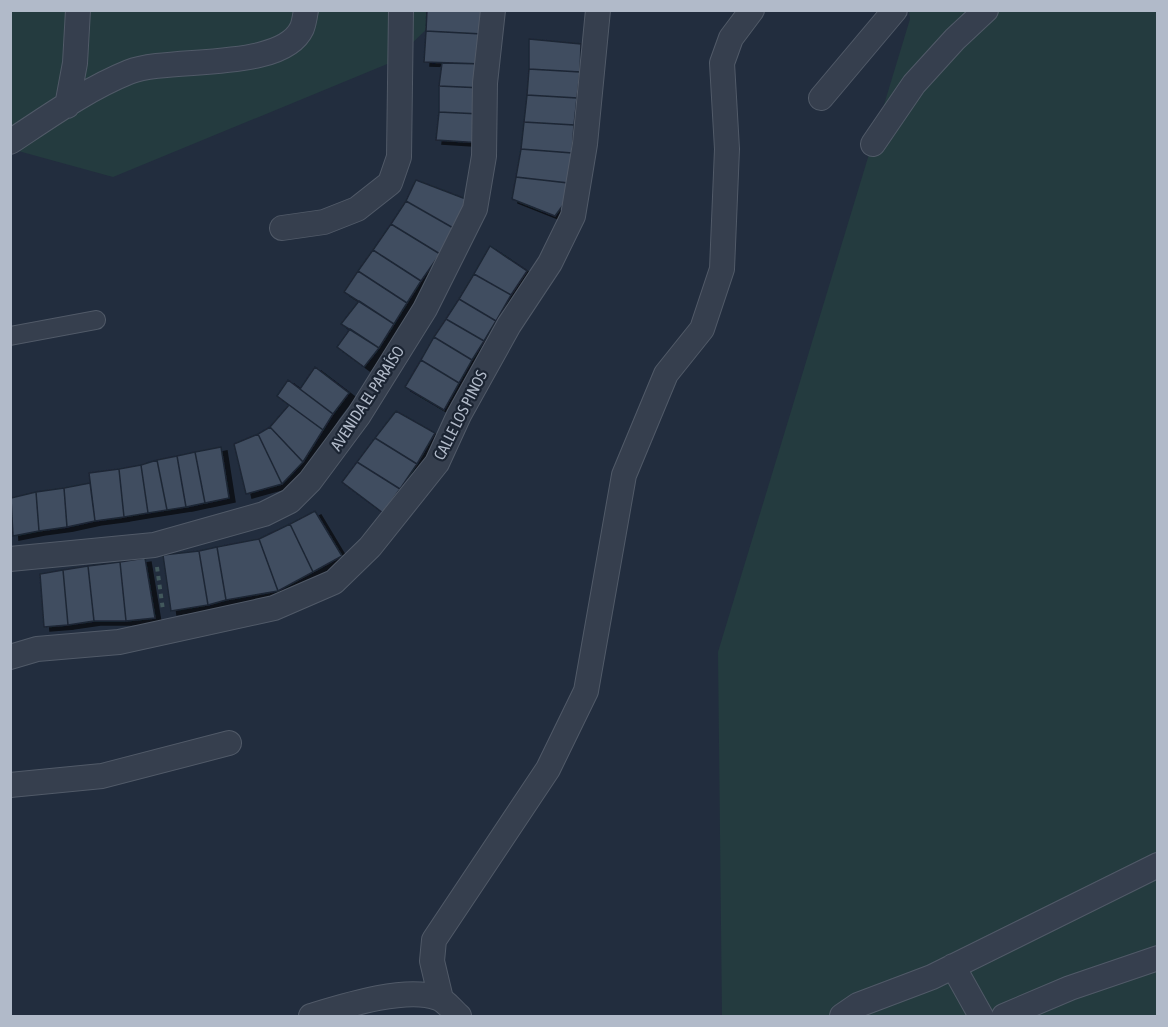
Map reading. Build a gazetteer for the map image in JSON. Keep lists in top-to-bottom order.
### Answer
{
  "streets": {
    "street": ["AVENIDA EL PARAÍSO", "CALLE LOS PINOS"]
  }
}
